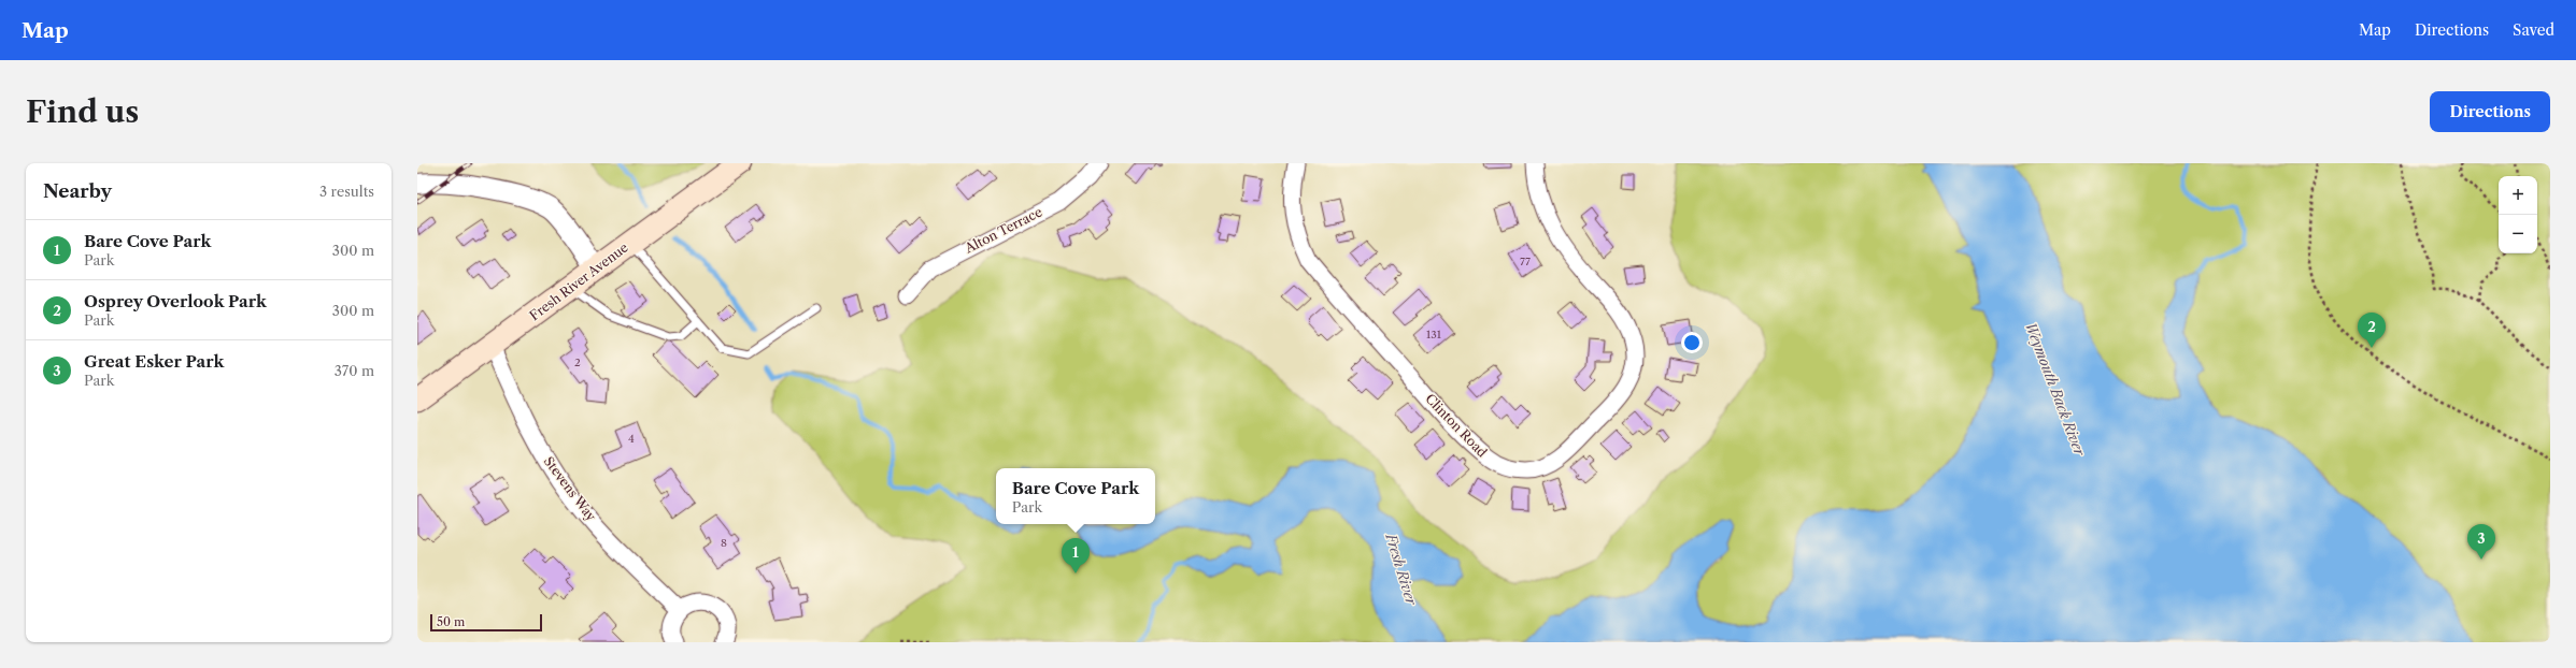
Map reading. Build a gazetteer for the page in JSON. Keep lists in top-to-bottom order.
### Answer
{
  "streets": {
    "main road": ["Fresh River Avenue"],
    "street": ["Alton Terrace", "Clinton Road", "Stevens Way"]
  },
  "crossings": [
    ["Fresh River Avenue", "Stevens Way"]
  ],
  "water": ["Weymouth Back River", "Fresh River"],
  "house_numbers": [
    "77",
    "131",
    "2",
    "4",
    "8"
  ],
  "scale_bar": "50 m",
  "page": {
    "header": "Map",
    "nav": ["Map", "Directions", "Saved"],
    "buttons": "Directions",
    "title": "Find us",
    "heading": ["Nearby", "3 results"],
    "map_buttons": ["+", "−"],
    "list": [
      {
        "mark": "1",
        "name": "Bare Cove Park",
        "note": "Park",
        "value": "300 m"
      },
      {
        "mark": "2",
        "name": "Osprey Overlook Park",
        "note": "Park",
        "value": "300 m"
      },
      {
        "mark": "3",
        "name": "Great Esker Park",
        "note": "Park",
        "value": "370 m"
      }
    ],
    "pins": ["2", "3", "1"],
    "popup": ["Bare Cove Park", "Park"],
    "scale": "50 m"
  }
}
